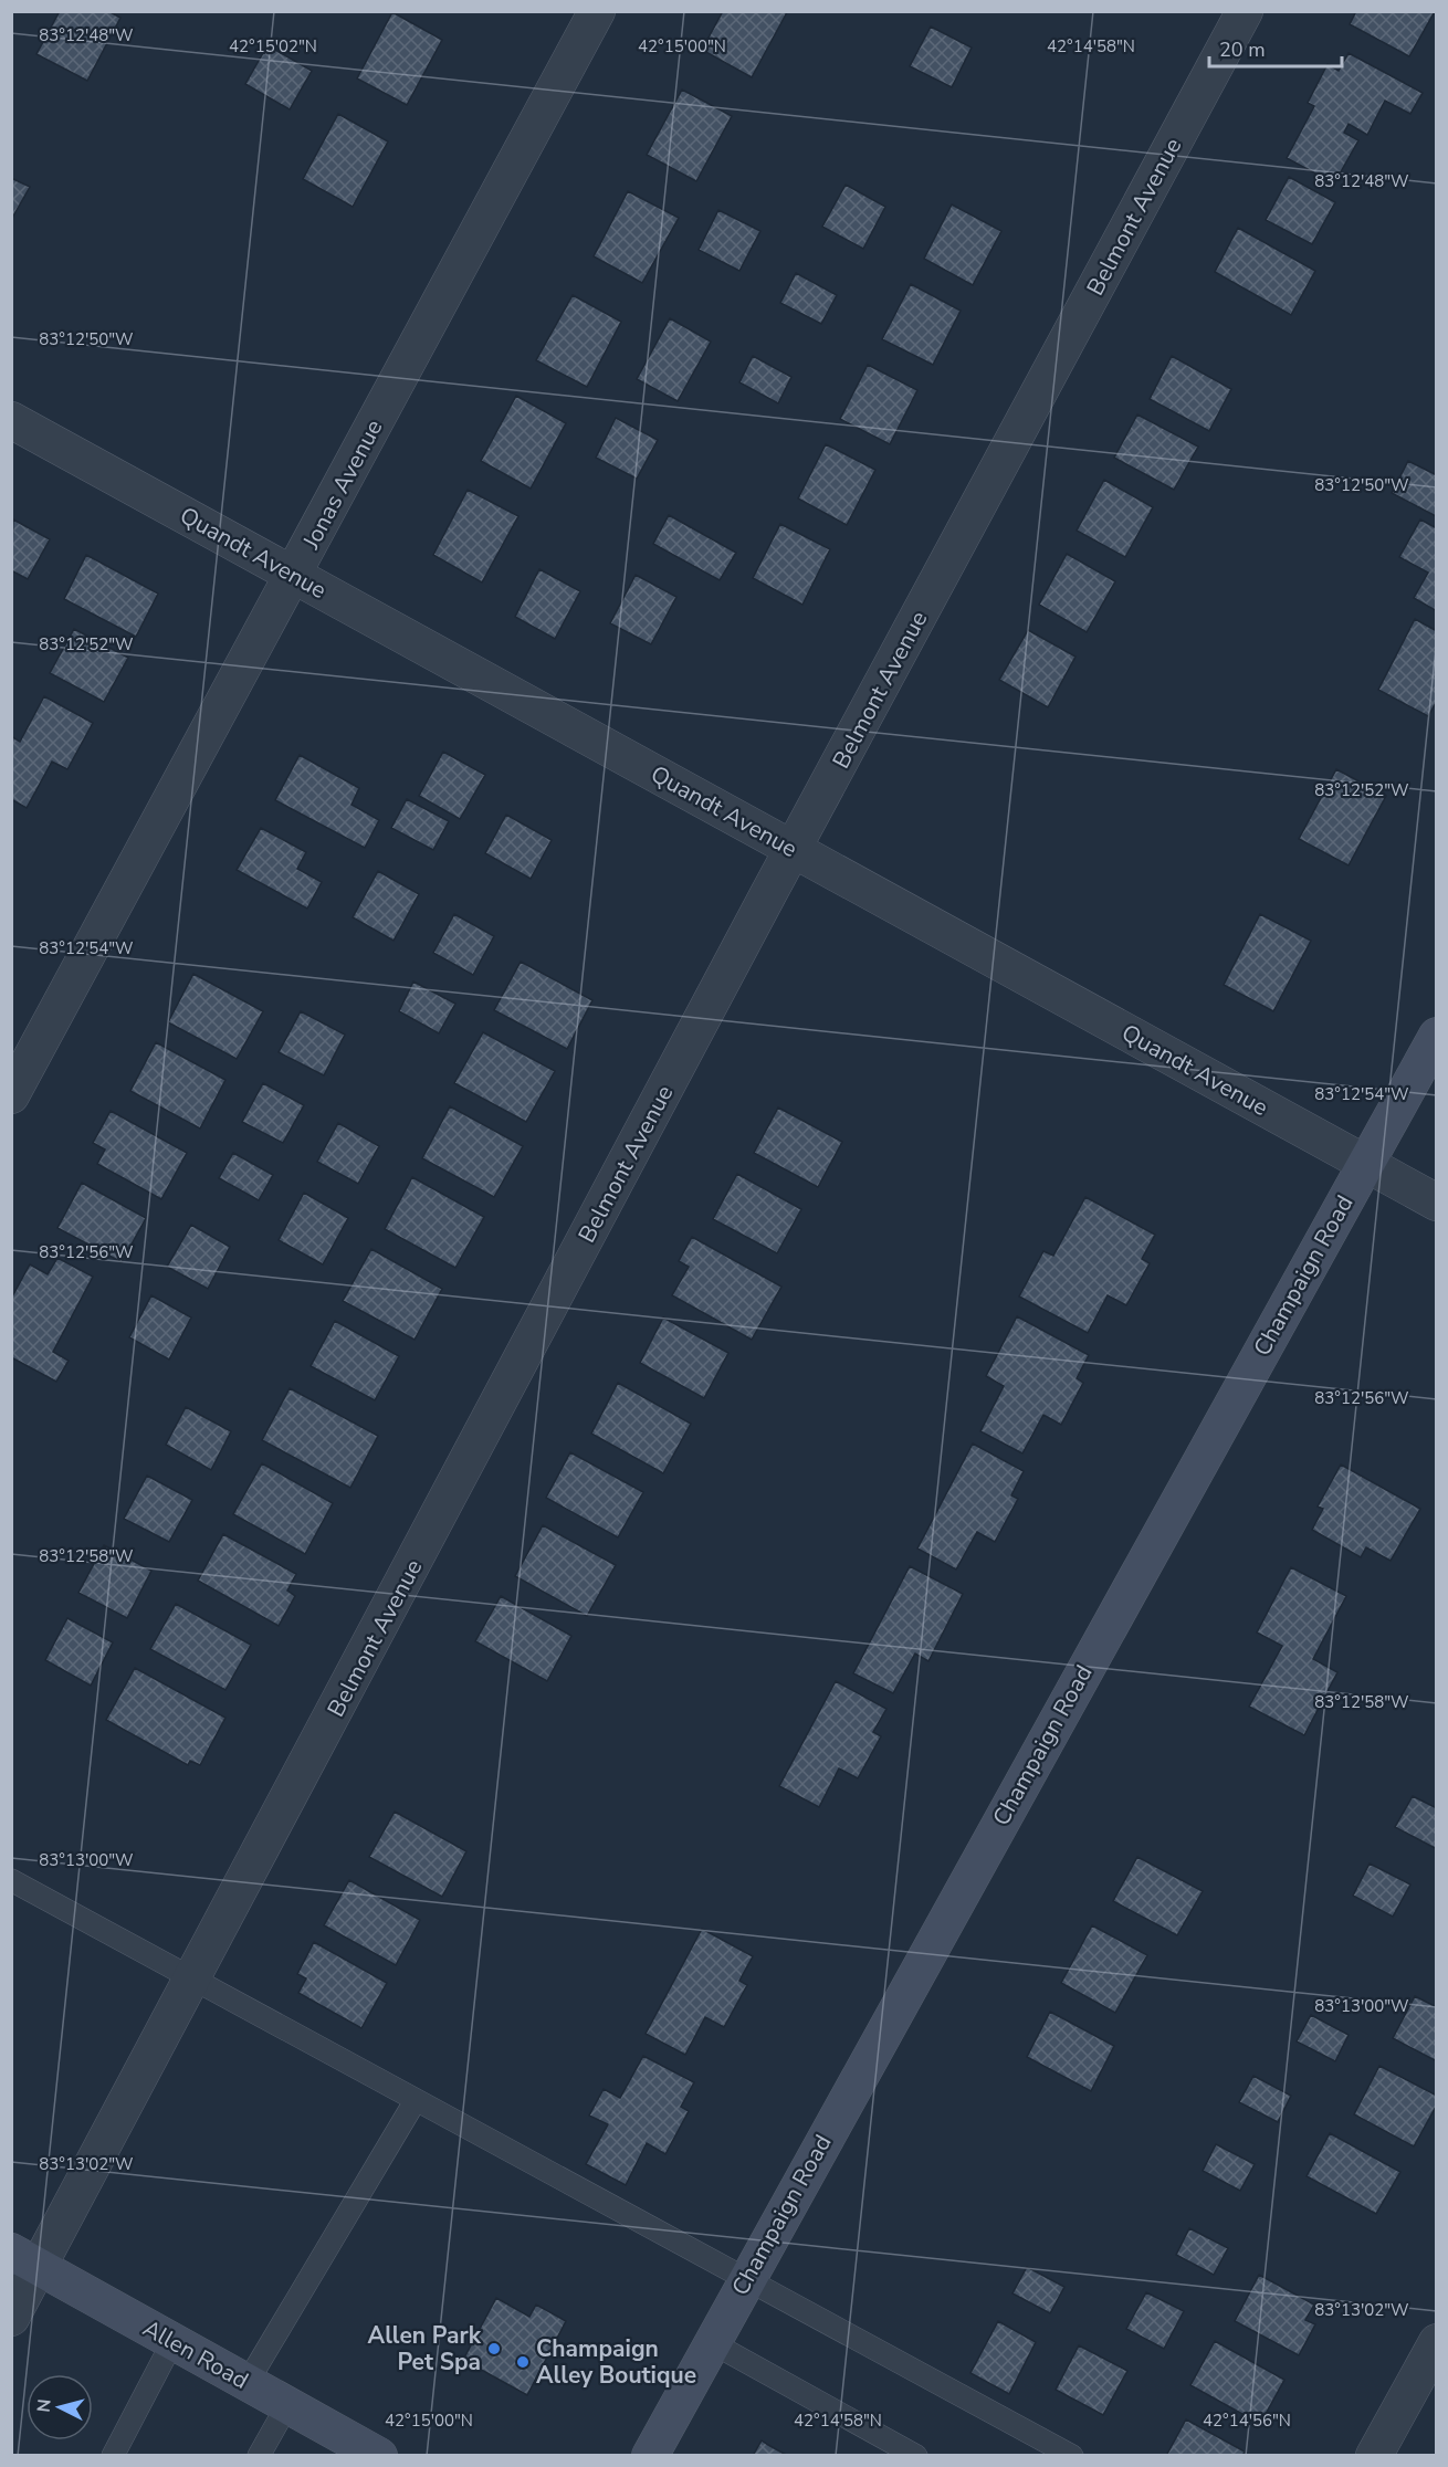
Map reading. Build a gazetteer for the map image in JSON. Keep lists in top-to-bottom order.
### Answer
{
  "streets": {
    "street": [
      "Belmont Avenue",
      "Jonas Avenue",
      "Quandt Avenue",
      "Champaign Road",
      "Allen Road"
    ]
  },
  "crossings": [
    ["Belmont Avenue", "Quandt Avenue"],
    ["Belmont Avenue", "Allen Road"],
    ["Jonas Avenue", "Quandt Avenue"],
    ["Quandt Avenue", "Champaign Road"]
  ],
  "places": ["Allen Park Pet Spa", "Champaign Alley Boutique"],
  "scale_bar": "20 m",
  "north": "left",
  "coordinates": [
    "83°12'48\"W",
    "42°15'02\"N",
    "42°15'00\"N",
    "42°14'58\"N",
    "83°12'50\"W",
    "83°12'52\"W",
    "83°12'54\"W",
    "83°12'56\"W",
    "83°12'58\"W",
    "83°13'00\"W",
    "83°13'02\"W",
    "42°14'56\"N"
  ]
}
